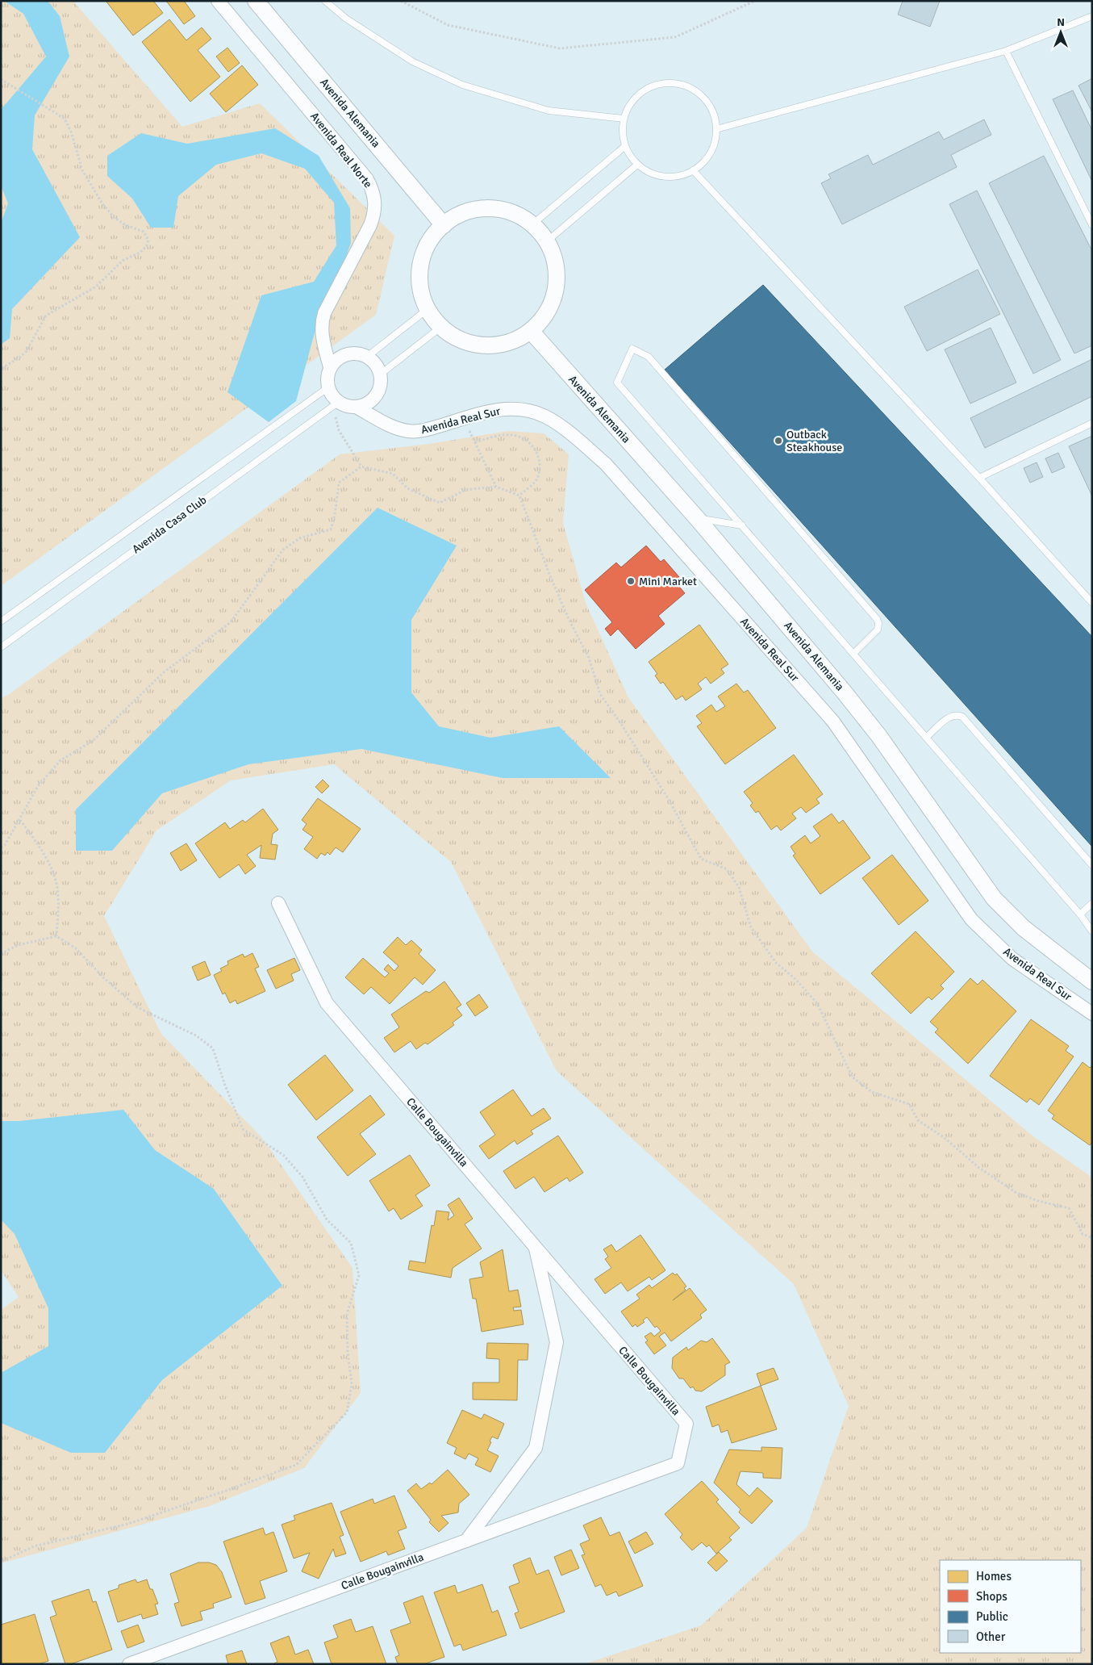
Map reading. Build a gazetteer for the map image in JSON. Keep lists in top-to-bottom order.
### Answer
{
  "streets": {
    "street": [
      "Avenida Alemania",
      "Avenida Real Norte",
      "Avenida Real Sur",
      "Calle Bougainvilla"
    ],
    "lane": ["Avenida Casa Club"]
  },
  "crossings": [
    ["Avenida Real Norte", "Avenida Real Sur"],
    ["Avenida Real Norte", "Avenida Casa Club"],
    ["Avenida Real Sur", "Avenida Casa Club"]
  ],
  "places": ["Outback Steakhouse", "Mini Market"],
  "legend": [
    "Homes",
    "Shops",
    "Public",
    "Other"
  ],
  "north": "top"
}
